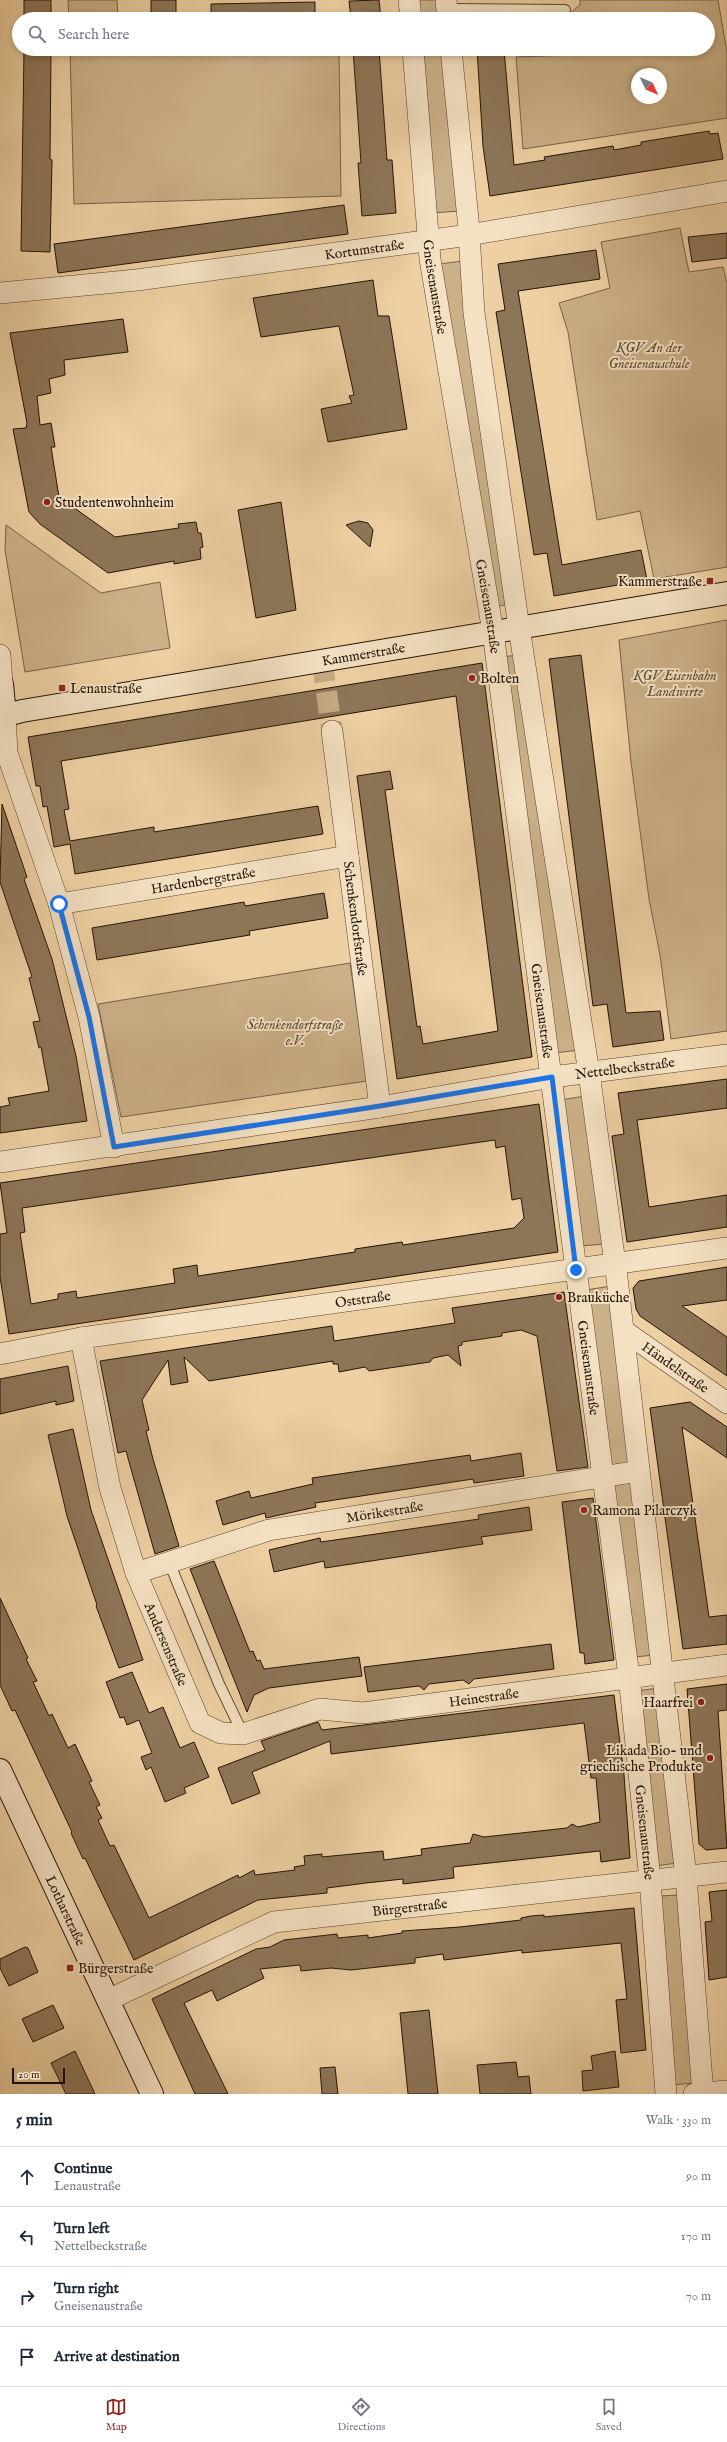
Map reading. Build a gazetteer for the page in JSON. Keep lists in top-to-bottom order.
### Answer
{
  "streets": {
    "street": [
      "Kortumstraße",
      "Gneisenaustraße",
      "Kammerstraße",
      "Hardenbergstraße",
      "Schenkendorfstraße",
      "Nettelbeckstraße",
      "Oststraße",
      "Händelstraße",
      "Mörikestraße",
      "Andersenstraße",
      "Heinestraße",
      "Bürgerstraße",
      "Lotharstraße"
    ]
  },
  "crossings": [
    ["Kortumstraße", "Gneisenaustraße"],
    ["Gneisenaustraße", "Kammerstraße"],
    ["Gneisenaustraße", "Nettelbeckstraße"],
    ["Gneisenaustraße", "Oststraße"],
    ["Gneisenaustraße", "Händelstraße"],
    ["Gneisenaustraße", "Mörikestraße"],
    ["Gneisenaustraße", "Heinestraße"],
    ["Gneisenaustraße", "Bürgerstraße"],
    ["Hardenbergstraße", "Schenkendorfstraße"],
    ["Schenkendorfstraße", "Nettelbeckstraße"],
    ["Oststraße", "Andersenstraße"],
    ["Mörikestraße", "Andersenstraße"],
    ["Andersenstraße", "Heinestraße"],
    ["Bürgerstraße", "Lotharstraße"]
  ],
  "parks": ["KGV An der Gneisenauschule", "KGV Eisenbahn Landwirte", "Schenkendorfstraße e.V."],
  "places": {
    "other": [
      "Studentenwohnheim",
      "Bolten",
      "Brauküche",
      "Ramona Pilarczyk",
      "Haarfrei",
      "Likada Bio- und griechische Produkte"
    ],
    "transit": ["Kammerstraße", "Lenaustraße", "Bürgerstraße"]
  },
  "scale_bar": "20 m",
  "north": "bottom right",
  "page": {
    "search": "Search here",
    "scale": "20 m",
    "heading": ["5 min", "Walk · 330 m"],
    "list": [
      ["Continue", "Lenaustraße", "90 m"],
      ["Turn left", "Nettelbeckstraße", "170 m"],
      ["Turn right", "Gneisenaustraße", "70 m"],
      "Arrive at destination"
    ],
    "nav": ["Map", "Directions", "Saved"]
  }
}
